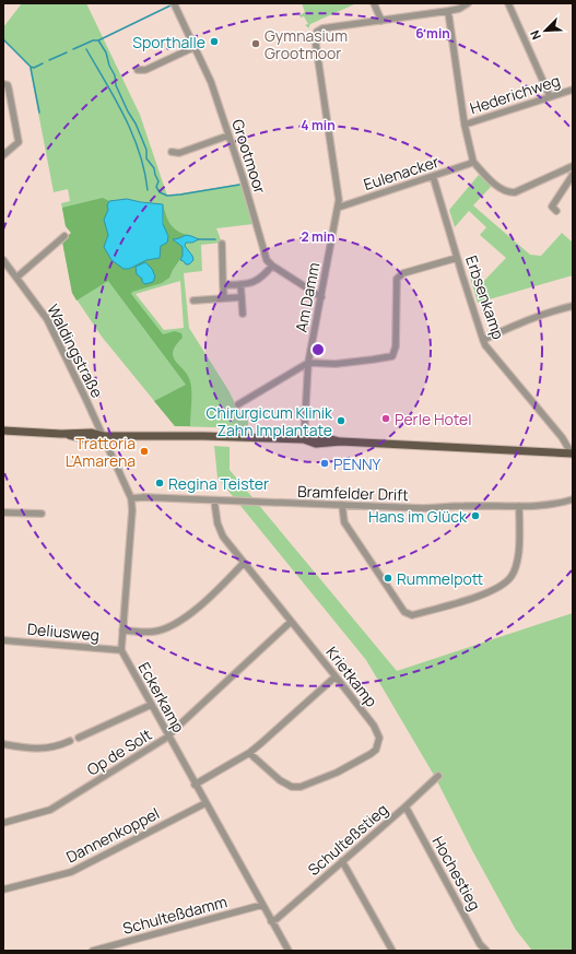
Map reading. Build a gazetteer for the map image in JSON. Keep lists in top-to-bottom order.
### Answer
{
  "streets": {
    "street": [
      "Hederichweg",
      "Grootmoor",
      "Eulenacker",
      "Am Damm",
      "Erbsenkamp",
      "Waldingstraße",
      "Bramfelder Drift",
      "Deliusweg",
      "Krietkamp",
      "Eckerkamp",
      "Op de Solt",
      "Dannenkoppel",
      "Schulteßstieg",
      "Hochestieg",
      "Schulteßdamm"
    ]
  },
  "crossings": [
    ["Grootmoor", "Am Damm"],
    ["Eulenacker", "Am Damm"],
    ["Eulenacker", "Erbsenkamp"],
    ["Waldingstraße", "Eckerkamp"],
    ["Bramfelder Drift", "Krietkamp"],
    ["Bramfelder Drift", "Eckerkamp"],
    ["Deliusweg", "Eckerkamp"],
    ["Krietkamp", "Op de Solt"],
    ["Eckerkamp", "Op de Solt"],
    ["Eckerkamp", "Dannenkoppel"],
    ["Eckerkamp", "Schulteßstieg"],
    ["Eckerkamp", "Schulteßdamm"],
    ["Schulteßstieg", "Hochestieg"]
  ],
  "places": [
    "Sporthalle",
    "Gymnasium Grootmoor",
    "Perle Hotel",
    "Chirurgicum Klinik Zahn Implantate",
    "Trattoria L'Amarena",
    "PENNY",
    "Regina Teister",
    "Hans im Glück",
    "Rummelpott"
  ],
  "north": "bottom left",
  "rings": ["6 min", "4 min", "2 min"]
}
